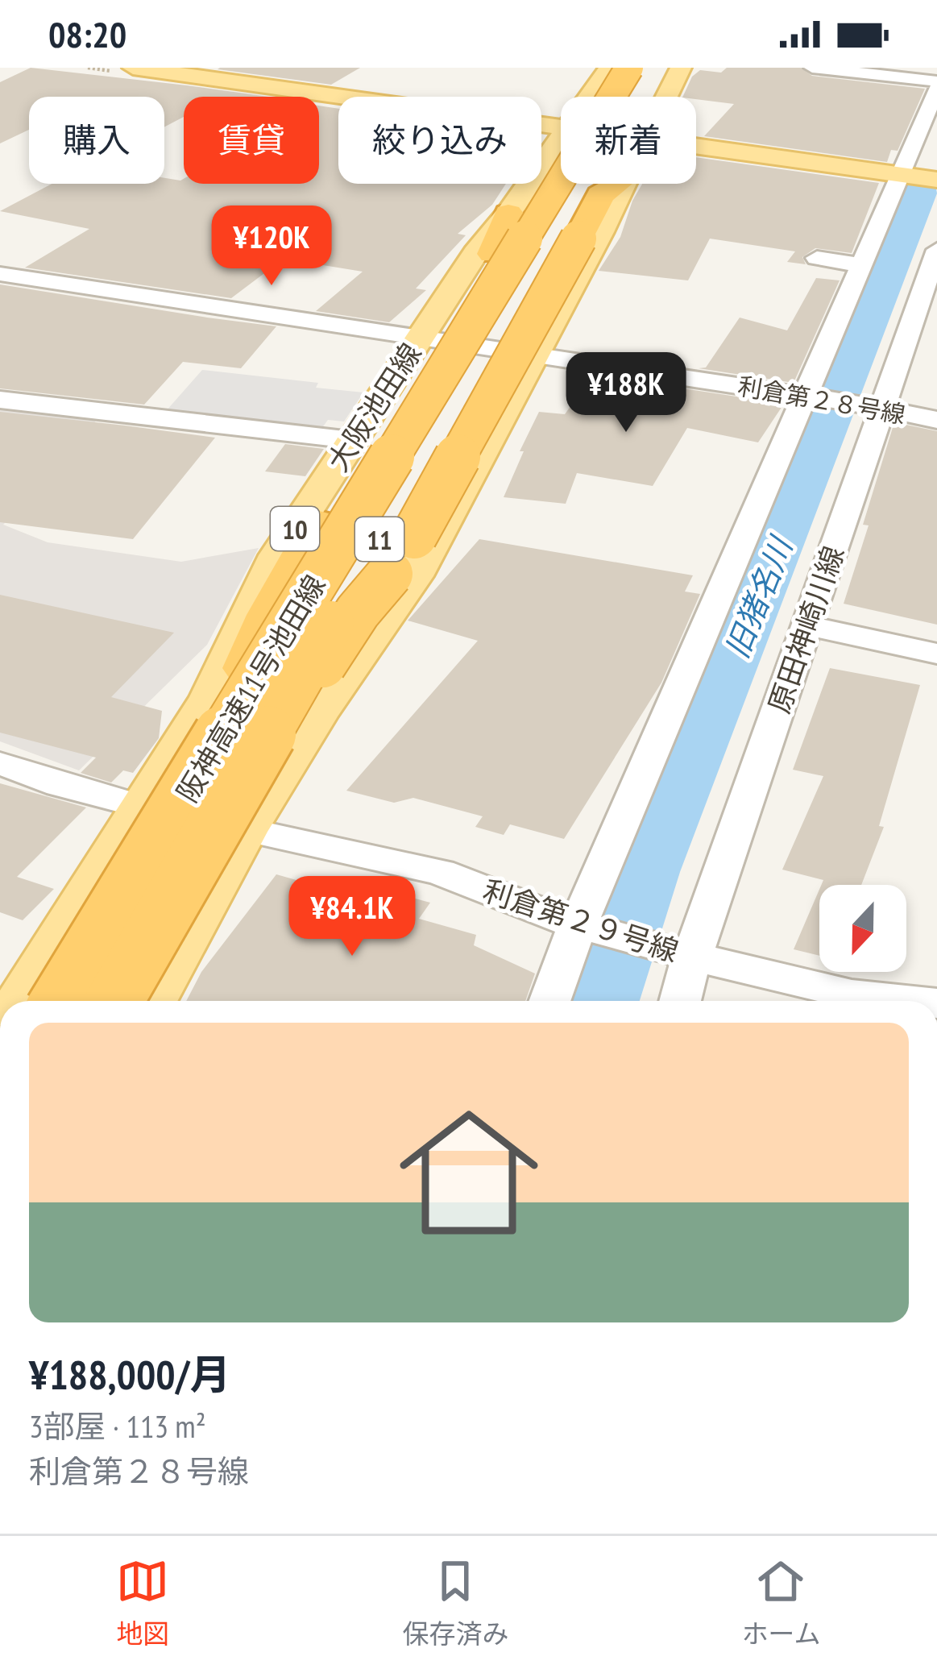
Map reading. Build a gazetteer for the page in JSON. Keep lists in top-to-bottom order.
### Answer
{
  "streets": {
    "highway": ["11", "阪神高速11号池田線"],
    "main road": ["大阪池田線", "10"],
    "street": ["利倉第２８号線", "原田神崎川線", "利倉第２９号線"]
  },
  "crossings": [
    ["利倉第２８号線", "大阪池田線"],
    ["利倉第２８号線", "原田神崎川線"],
    ["大阪池田線", "11"],
    ["大阪池田線", "利倉第２９号線"],
    ["11", "阪神高速11号池田線"],
    ["原田神崎川線", "利倉第２９号線"]
  ],
  "water": ["旧猪名川"],
  "north": "bottom",
  "page": {
    "status": "08:20",
    "chip": [
      "購入",
      "賃貸",
      "絞り込み",
      "新着"
    ],
    "price": ["¥120K", "¥188K", "¥84.1K"],
    "list": [
      {
        "name": "¥188,000/月",
        "note": "3部屋 · 113 m² · 利倉第２８号線"
      }
    ],
    "tabs": ["地図", "保存済み", "ホーム"]
  }
}
